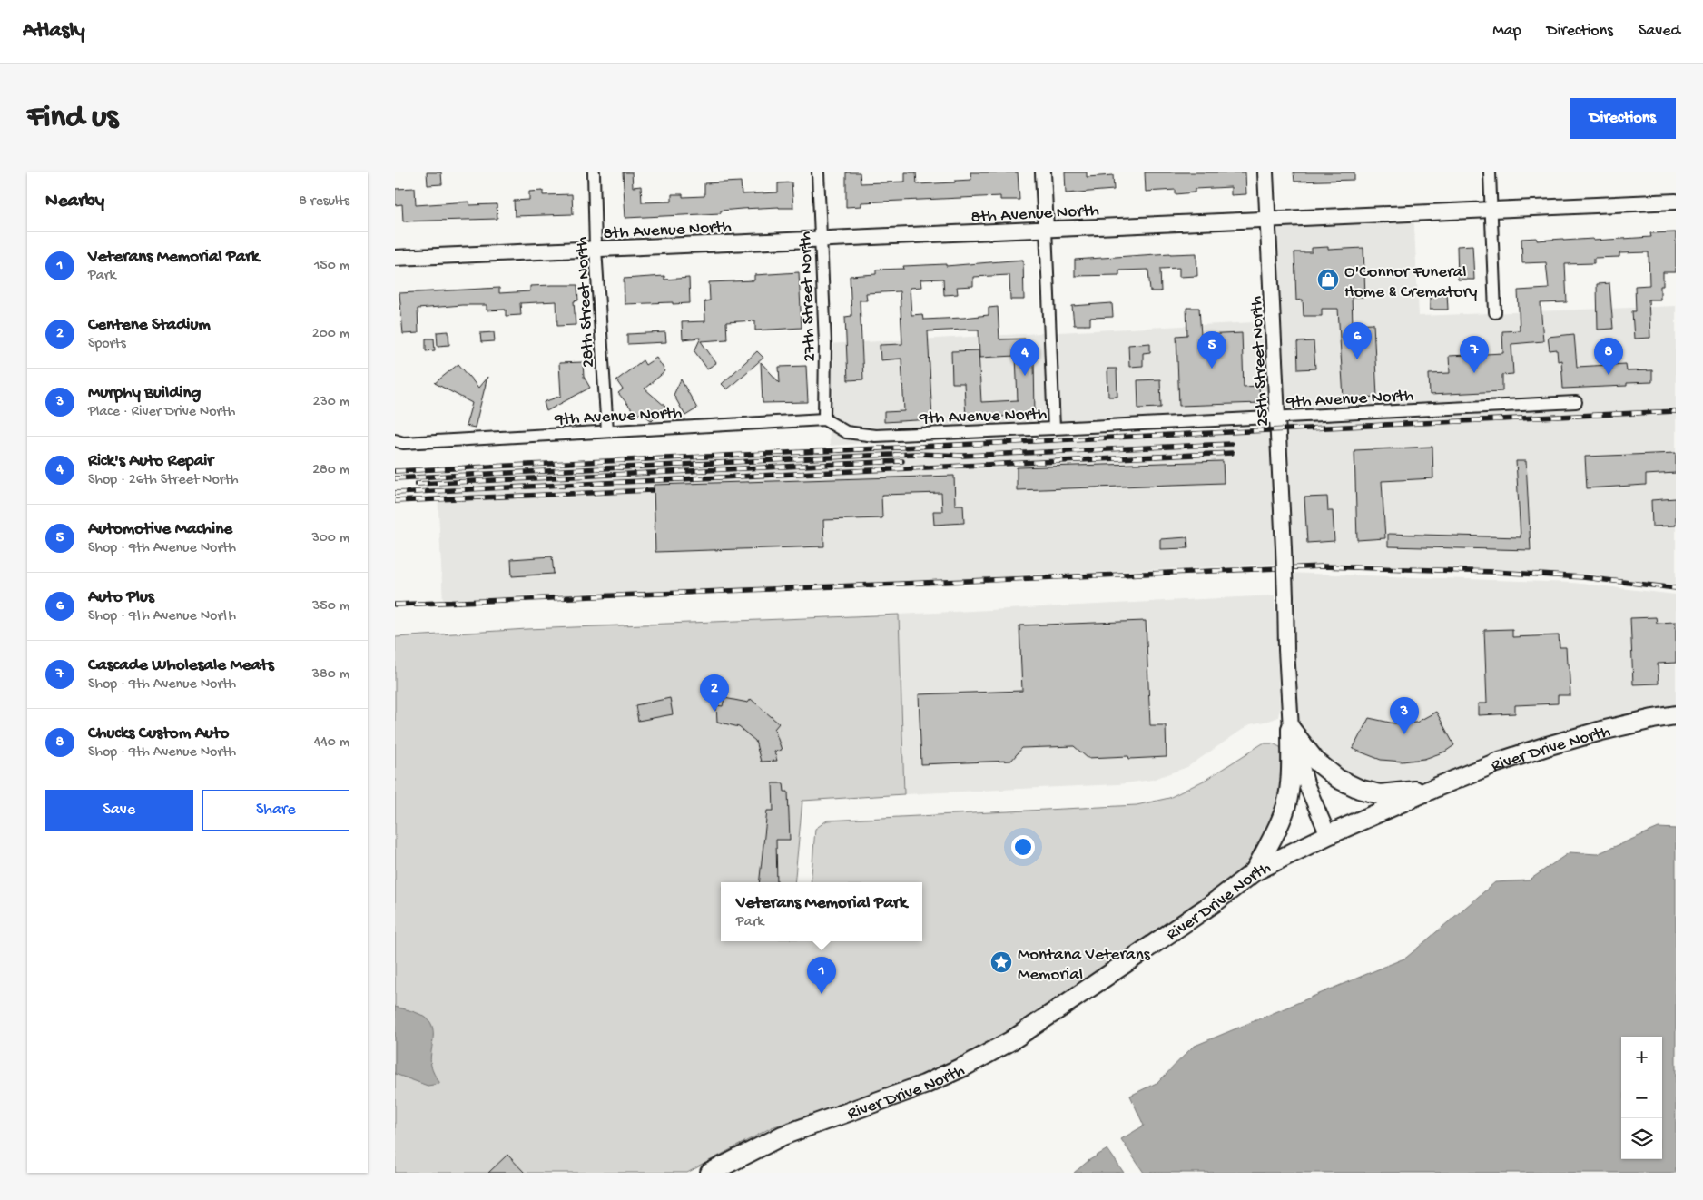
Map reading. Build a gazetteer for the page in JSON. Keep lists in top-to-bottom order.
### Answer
{
  "streets": {
    "main road": ["River Drive North"],
    "street": [
      "8th Avenue North",
      "27th Street North",
      "28th Street North",
      "25th Street North",
      "9th Avenue North"
    ]
  },
  "crossings": [
    ["8th Avenue North", "27th Street North"],
    ["8th Avenue North", "28th Street North"],
    ["8th Avenue North", "25th Street North"],
    ["27th Street North", "9th Avenue North"],
    ["28th Street North", "9th Avenue North"],
    ["25th Street North", "9th Avenue North"]
  ],
  "places": {
    "shop": ["O'Connor Funeral Home & Crematory"],
    "place": ["Montana Veterans Memorial"]
  },
  "page": {
    "header": "Atlasly",
    "nav": ["Map", "Directions", "Saved"],
    "buttons": [
      "Directions",
      ["Save", "Share"]
    ],
    "title": "Find us",
    "heading": ["Nearby", "8 results"],
    "list": [
      {
        "mark": "1",
        "name": "Veterans Memorial Park",
        "note": "Park",
        "value": "150 m"
      },
      {
        "mark": "2",
        "name": "Centene Stadium",
        "note": "Sports",
        "value": "200 m"
      },
      {
        "mark": "3",
        "name": "Murphy Building",
        "note": "Place · River Drive North",
        "value": "230 m"
      },
      {
        "mark": "4",
        "name": "Rick's Auto Repair",
        "note": "Shop · 26th Street North",
        "value": "280 m"
      },
      {
        "mark": "5",
        "name": "Automotive Machine",
        "note": "Shop · 9th Avenue North",
        "value": "300 m"
      },
      {
        "mark": "6",
        "name": "Auto Plus",
        "note": "Shop · 9th Avenue North",
        "value": "350 m"
      },
      {
        "mark": "7",
        "name": "Cascade Wholesale Meats",
        "note": "Shop · 9th Avenue North",
        "value": "380 m"
      },
      {
        "mark": "8",
        "name": "Chucks Custom Auto",
        "note": "Shop · 9th Avenue North",
        "value": "440 m"
      }
    ],
    "pins": [
      "6",
      "5",
      "7",
      "8",
      "4",
      "2",
      "3",
      "1"
    ],
    "popup": ["Veterans Memorial Park", "Park"],
    "map_buttons": ["+", "−"]
  }
}
